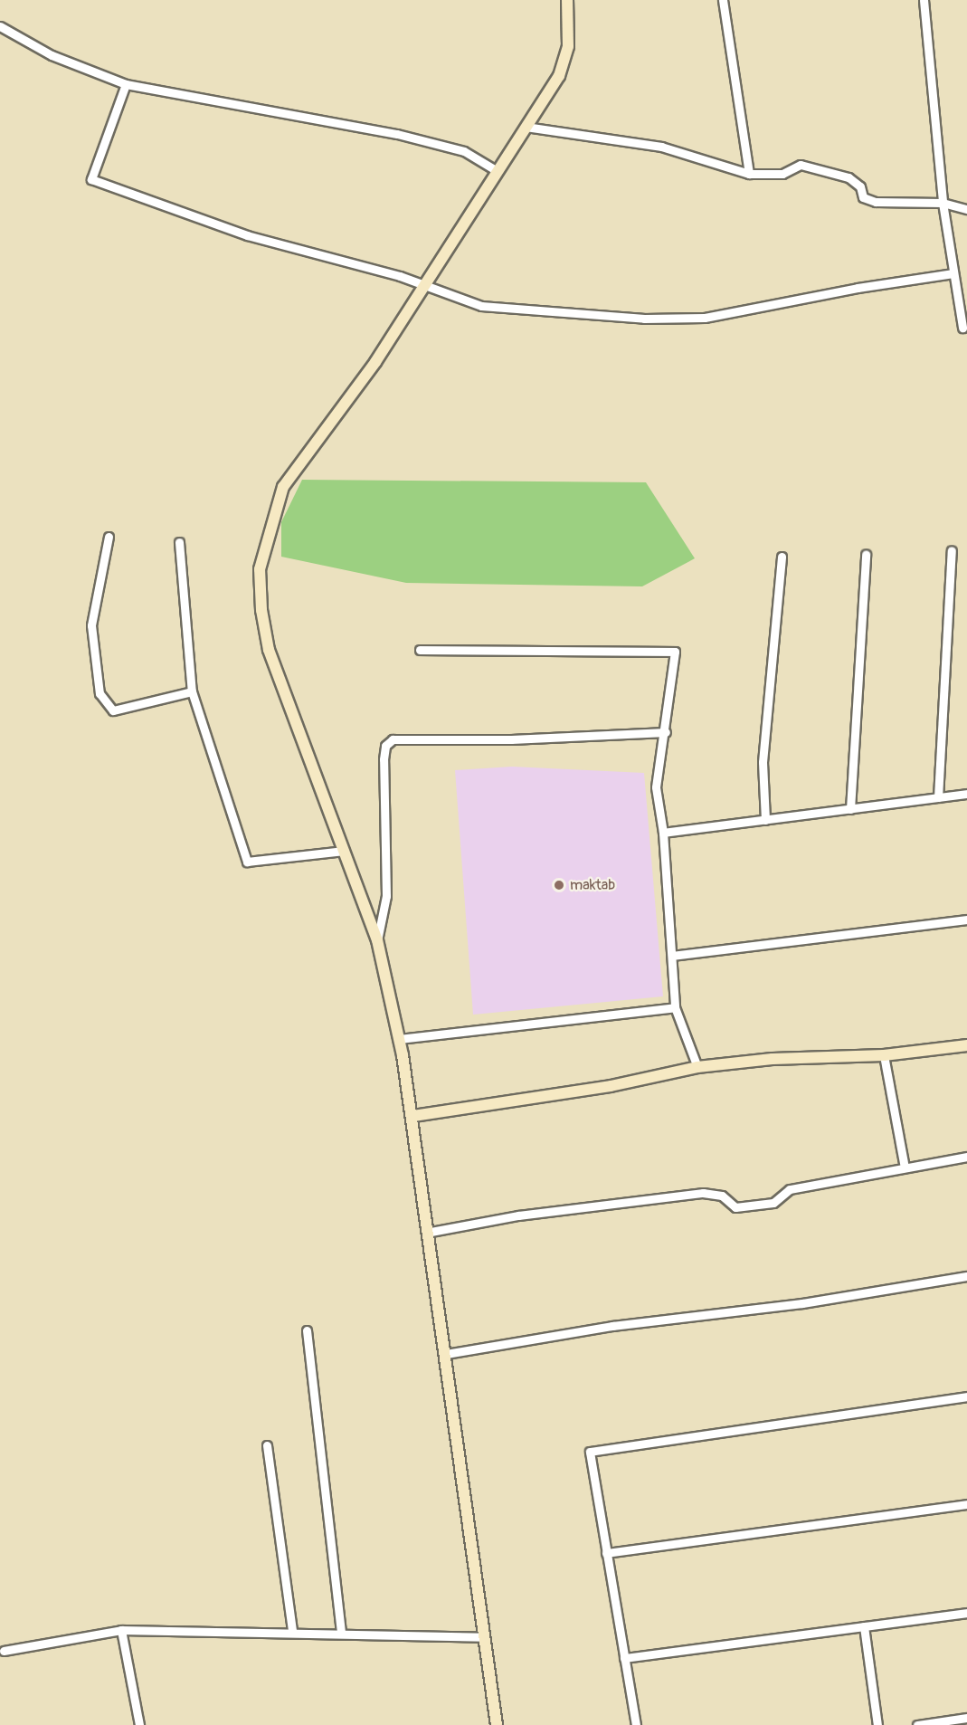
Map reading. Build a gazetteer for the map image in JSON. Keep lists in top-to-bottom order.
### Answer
{
  "places": ["maktab"]
}
